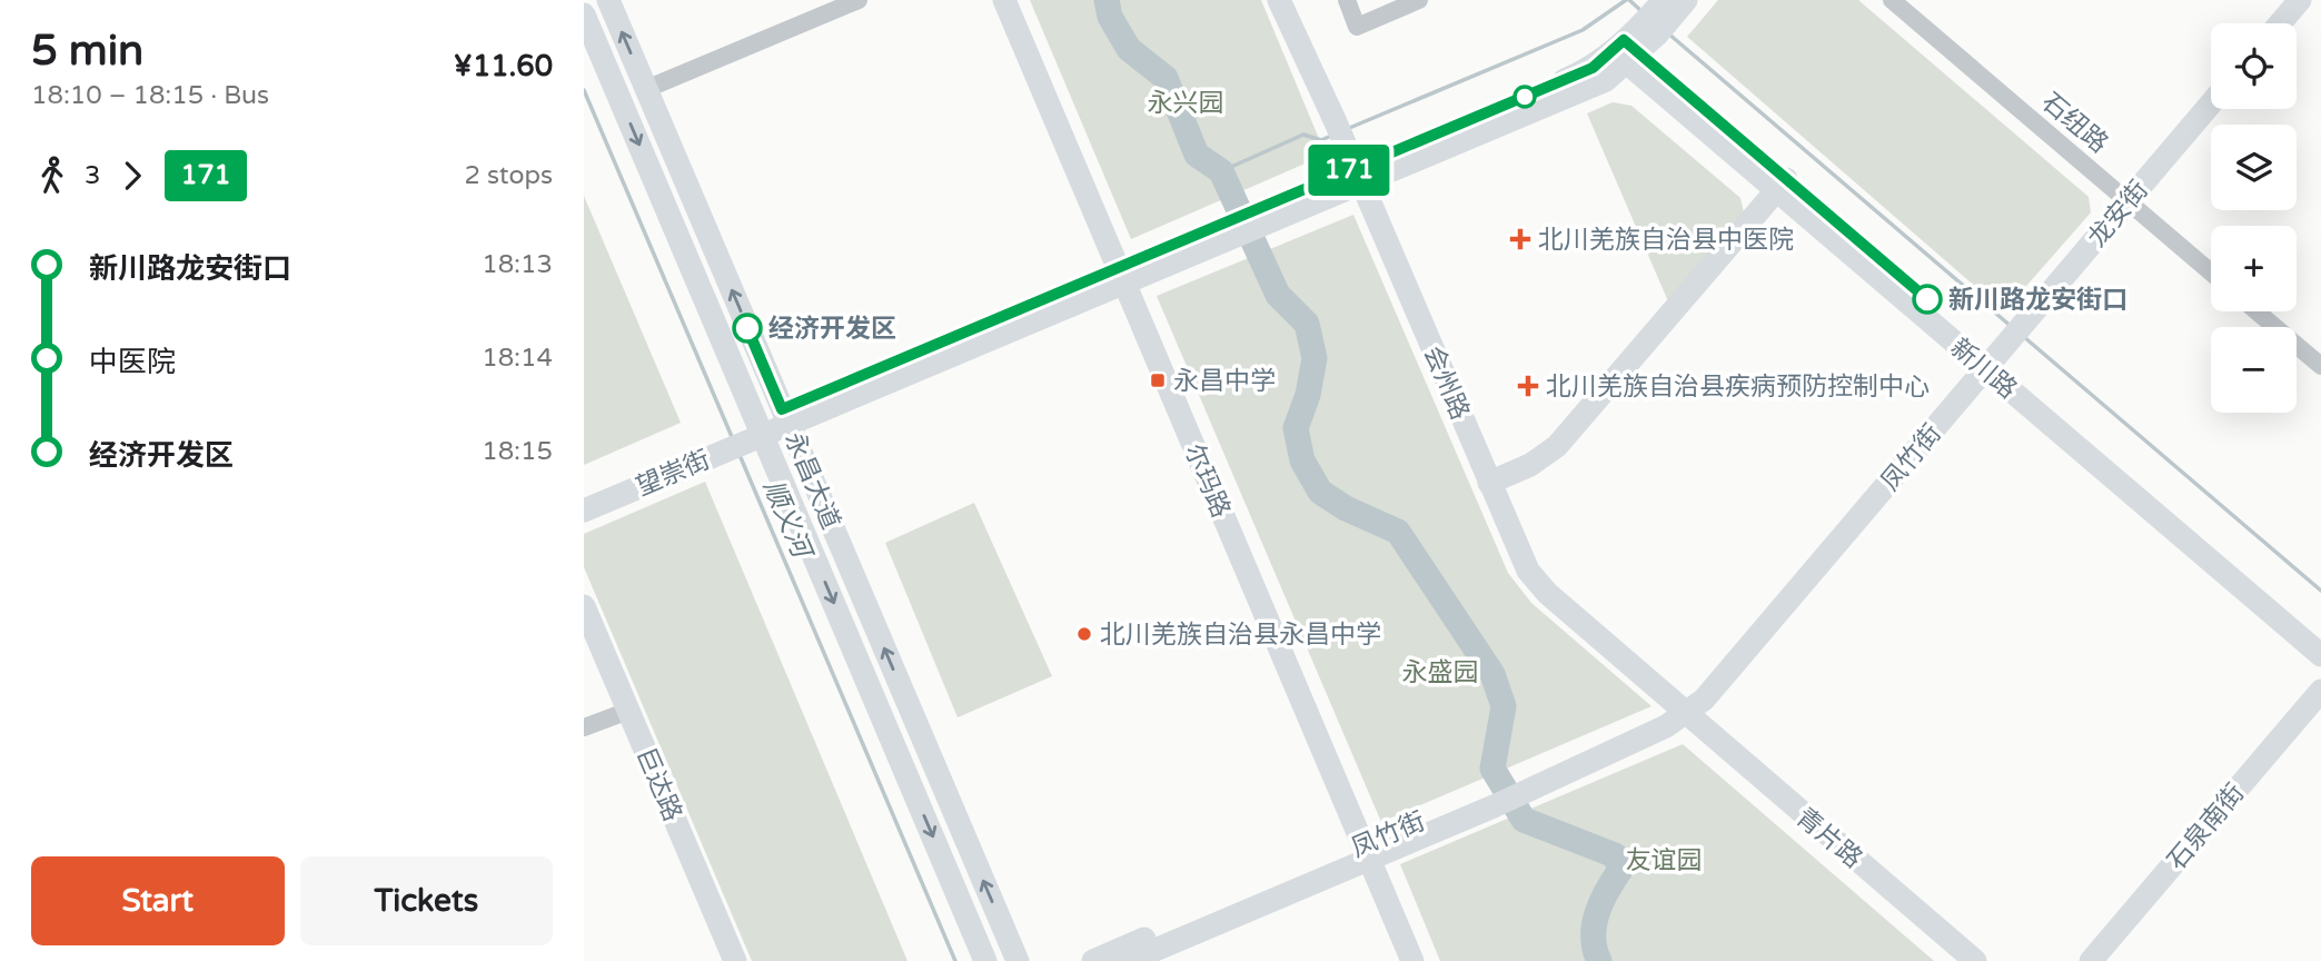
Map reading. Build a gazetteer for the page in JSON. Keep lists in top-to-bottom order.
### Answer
{
  "streets": {
    "street": [
      "石纽路",
      "龙安街",
      "新川路",
      "会州路",
      "凤竹街",
      "望崇街",
      "永昌大道",
      "尔玛路",
      "巨达路",
      "石泉南街",
      "青片路"
    ]
  },
  "crossings": [
    ["石纽路", "龙安街"],
    ["龙安街", "新川路"],
    ["龙安街", "凤竹街"],
    ["新川路", "凤竹街"],
    ["新川路", "望崇街"],
    ["会州路", "凤竹街"],
    ["会州路", "望崇街"],
    ["会州路", "青片路"],
    ["凤竹街", "尔玛路"],
    ["凤竹街", "青片路"],
    ["望崇街", "永昌大道"],
    ["望崇街", "尔玛路"]
  ],
  "water": ["顺义河"],
  "parks": ["永兴园", "永盛园", "友谊园"],
  "places": {
    "health": ["北川羌族自治县中医院", "北川羌族自治县疾病预防控制中心"],
    "other": ["新川路龙安街口", "经济开发区", "北川羌族自治县永昌中学"],
    "transit": ["永昌中学"]
  },
  "lines": ["bus line 171"],
  "page": {
    "heading": ["5 min", "18:10 – 18:15 · Bus", "¥11.60"],
    "on_map": "171",
    "map_buttons": ["+", "−"],
    "legs": ["3", "171", "2 stops"],
    "list": [
      {
        "name": "新川路龙安街口",
        "value": "18:13"
      },
      {
        "name": "中医院",
        "value": "18:14"
      },
      {
        "name": "经济开发区",
        "value": "18:15"
      }
    ],
    "buttons": ["Start", "Tickets"]
  }
}
